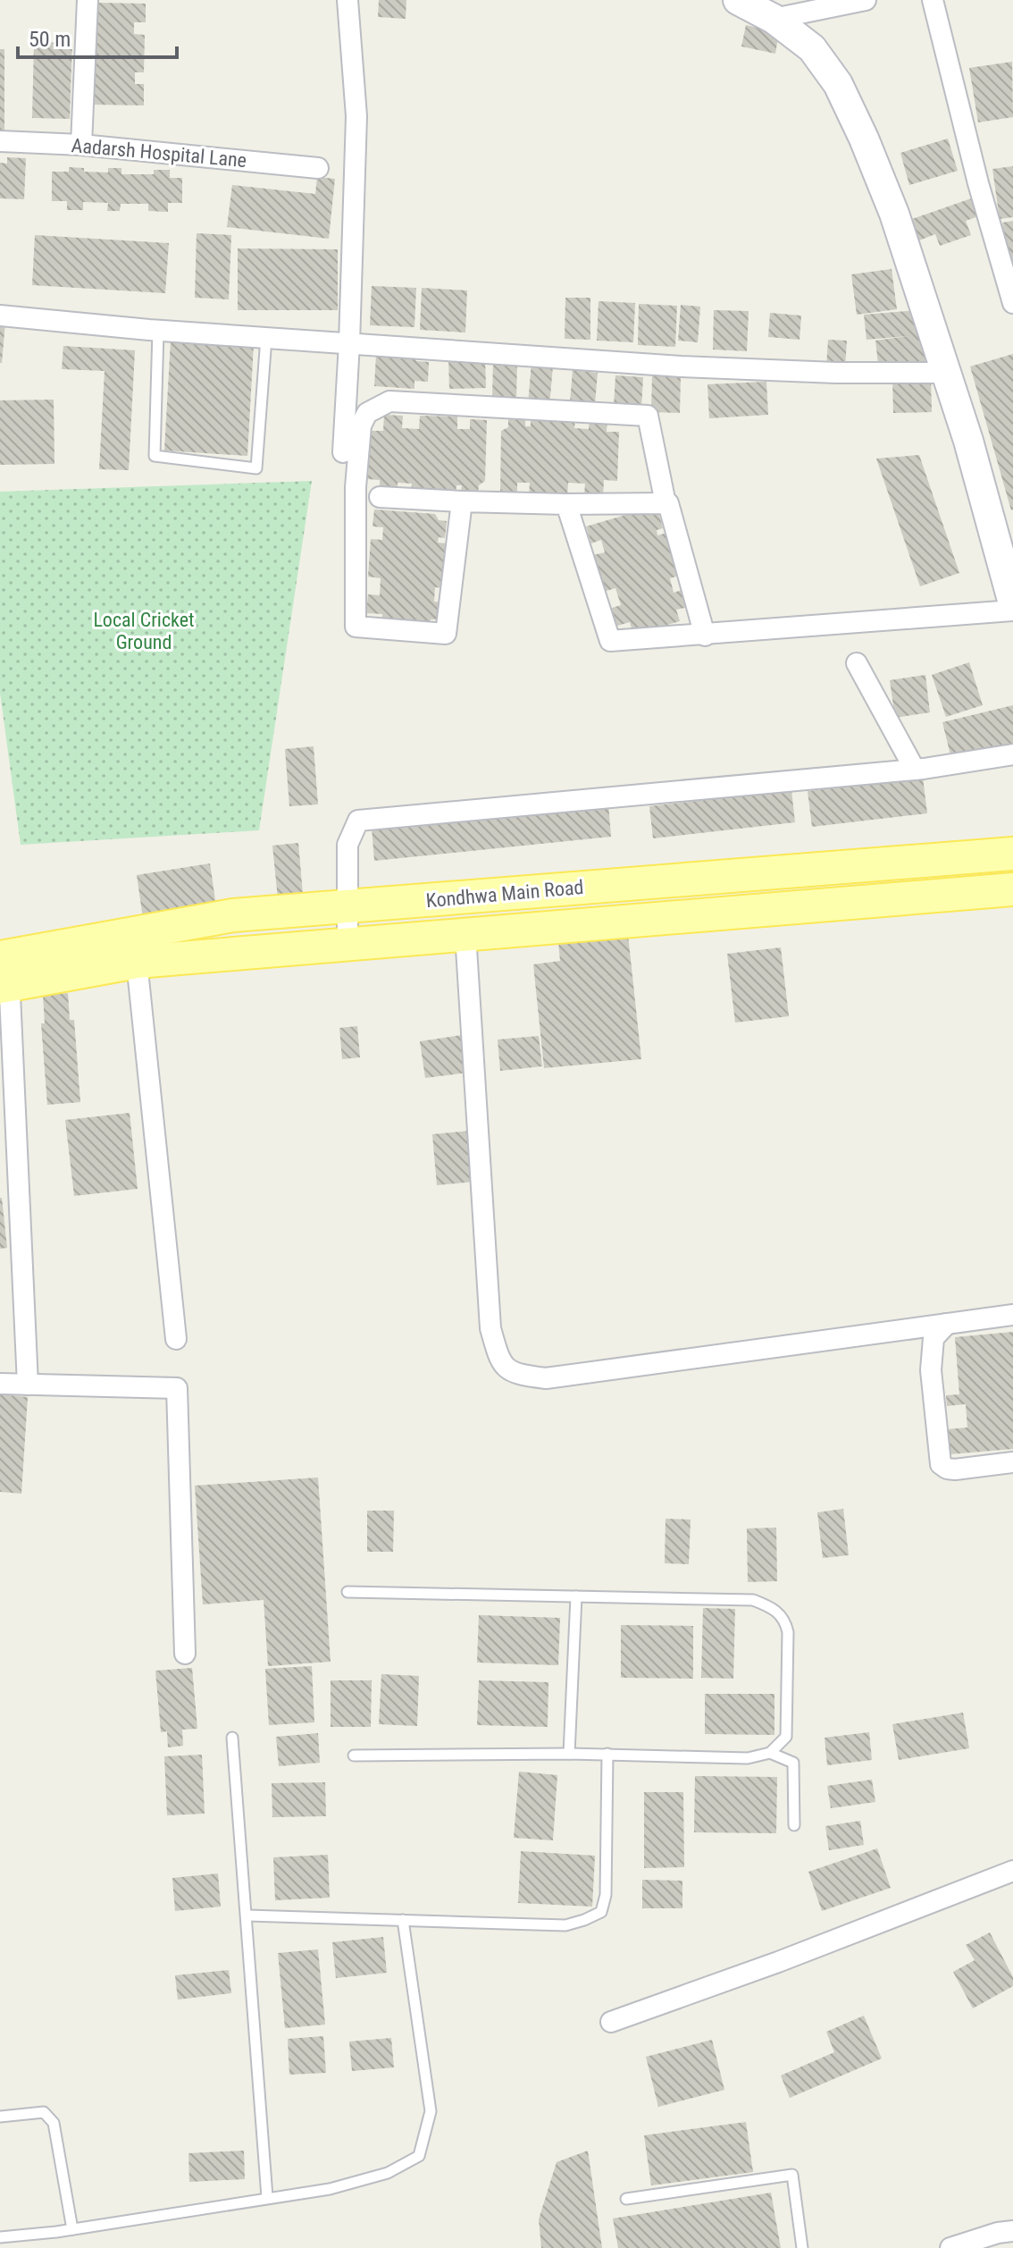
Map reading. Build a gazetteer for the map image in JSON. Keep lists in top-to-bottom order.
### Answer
{
  "streets": {
    "main road": ["Kondhwa Main Road"],
    "street": ["Aadarsh Hospital Lane"]
  },
  "parks": ["Local Cricket Ground"],
  "scale_bar": "50 m"
}
